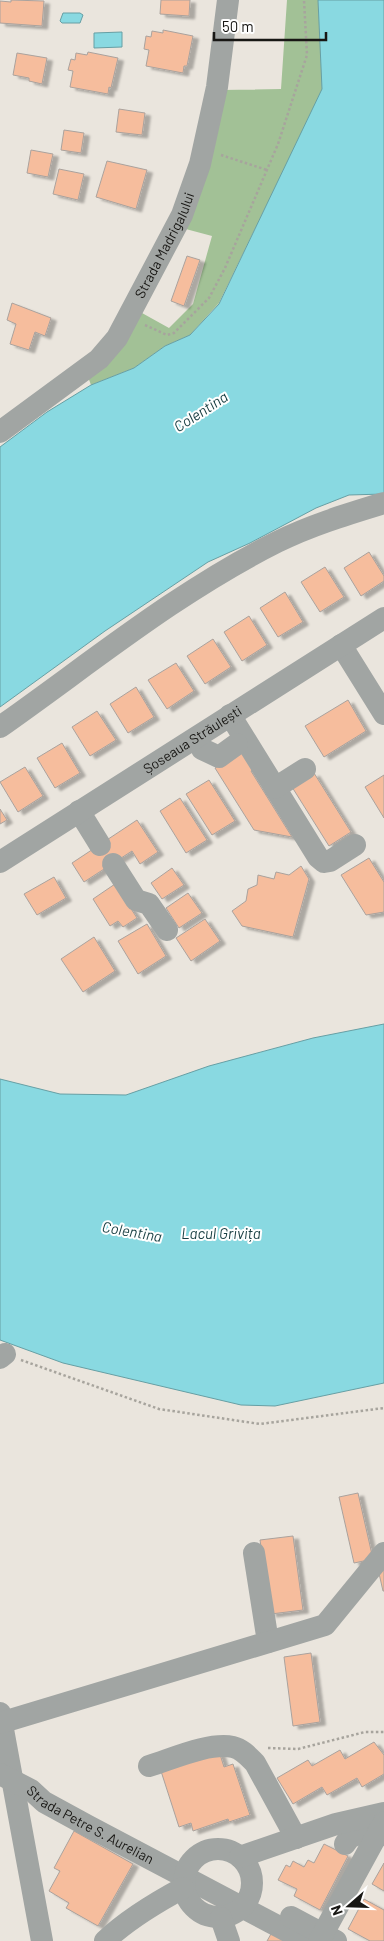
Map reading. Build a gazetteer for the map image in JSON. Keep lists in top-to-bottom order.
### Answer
{
  "streets": {
    "street": ["Strada Madrigalului", "Șoseaua Străulești", "Strada Petre S. Aurelian"]
  },
  "water": ["Colentina", "Lacul Grivița"],
  "scale_bar": "50 m",
  "north": "left"
}
